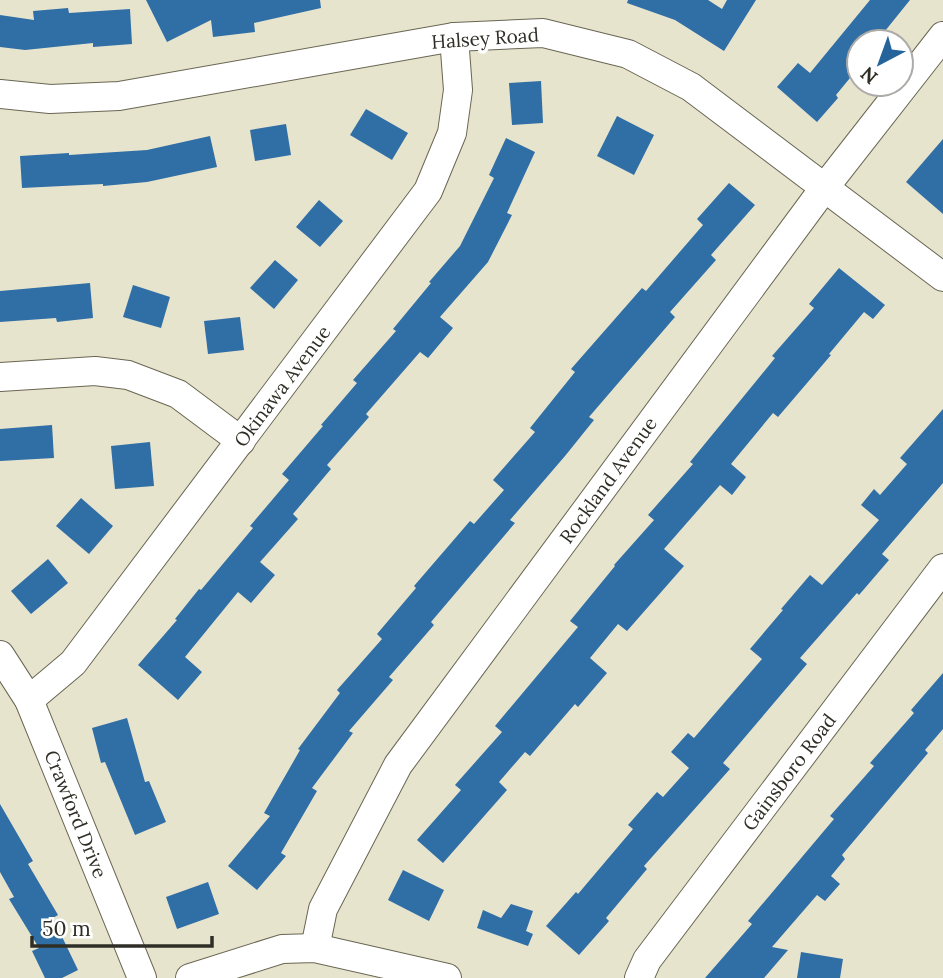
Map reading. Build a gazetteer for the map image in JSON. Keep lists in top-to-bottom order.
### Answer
{
  "streets": {
    "street": [
      "Halsey Road",
      "Okinawa Avenue",
      "Rockland Avenue",
      "Gainsboro Road",
      "Crawford Drive"
    ]
  },
  "crossings": [
    ["Halsey Road", "Okinawa Avenue"],
    ["Halsey Road", "Rockland Avenue"],
    ["Okinawa Avenue", "Crawford Drive"]
  ],
  "scale_bar": "50 m",
  "north": "bottom left"
}
